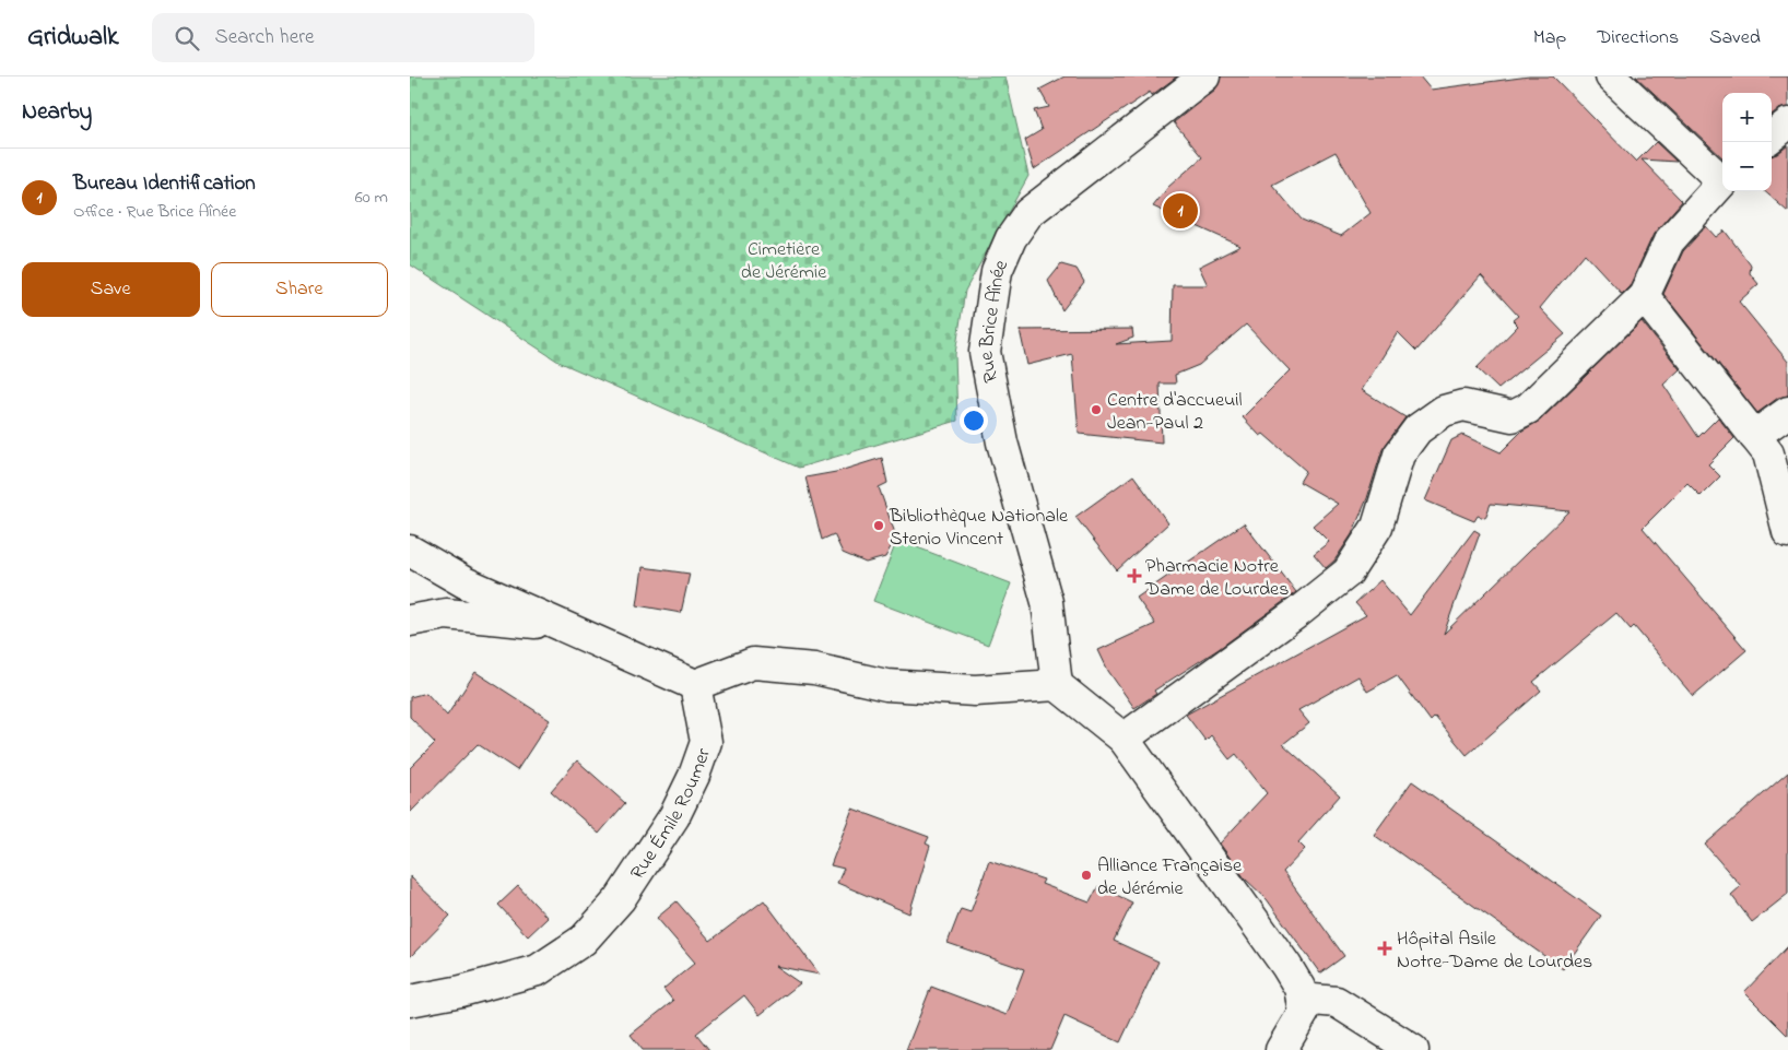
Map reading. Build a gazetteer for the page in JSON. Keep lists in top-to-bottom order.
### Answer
{
  "streets": {
    "street": ["Rue Brice Aînée", "Rue Émile Roumer"]
  },
  "parks": ["Cimetière de Jérémie"],
  "places": {
    "other": ["Centre d'accueuil Jean-Paul 2", "Bibliothèque Nationale Stenio Vincent", "Alliance Française de Jérémie"],
    "health": ["Pharmacie Notre Dame de Lourdes", "Hôpital Asile Notre-Dame de Lourdes"]
  },
  "page": {
    "header": "Gridwalk",
    "search": "Search here",
    "nav": ["Map", "Directions", "Saved"],
    "heading": "Nearby",
    "map_buttons": ["+", "−"],
    "list": [
      {
        "mark": "1",
        "name": "Bureau Identification",
        "note": "Office · Rue Brice Aînée",
        "value": "60 m"
      }
    ],
    "pins": "1",
    "buttons": ["Save", "Share"]
  }
}
